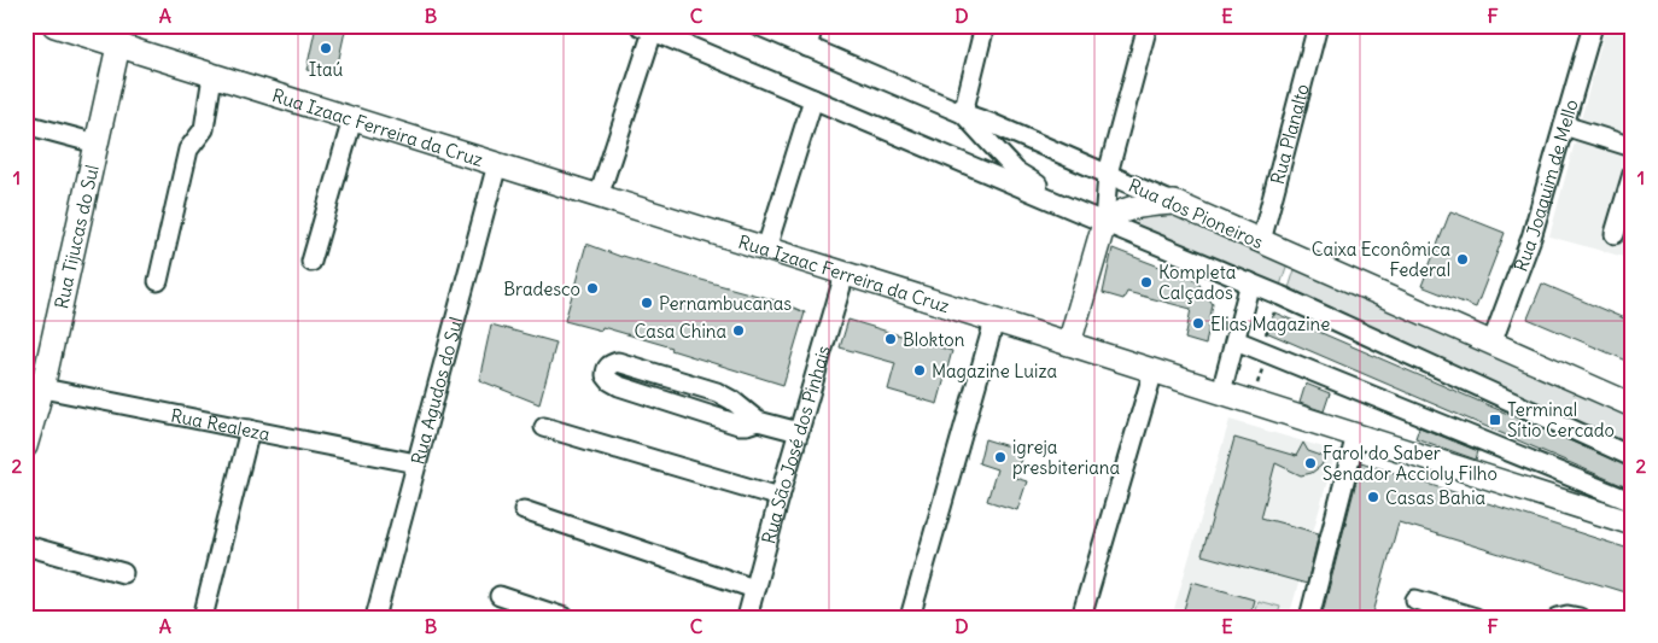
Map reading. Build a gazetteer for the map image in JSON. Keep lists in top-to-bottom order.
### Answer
{
  "streets": {
    "main road": ["Rua Izaac Ferreira da Cruz", "Rua dos Pioneiros", "Rua Tijucas do Sul"],
    "street": [
      "Rua Planalto",
      "Rua Joaquim de Mello",
      "Rua Agudos do Sul",
      "Rua Realeza",
      "Rua São José dos Pinhais"
    ]
  },
  "crossings": [
    ["Rua Izaac Ferreira da Cruz", "Rua Tijucas do Sul"],
    ["Rua Izaac Ferreira da Cruz", "Rua Agudos do Sul"],
    ["Rua Izaac Ferreira da Cruz", "Rua São José dos Pinhais"],
    ["Rua Planalto", "Rua dos Pioneiros"],
    ["Rua Joaquim de Mello", "Rua dos Pioneiros"],
    ["Rua Tijucas do Sul", "Rua Realeza"],
    ["Rua Agudos do Sul", "Rua Realeza"]
  ],
  "places": {
    "other": [
      "Itaú",
      "Caixa Econômica Federal",
      "Kompleta Calçados",
      "Bradesco",
      "Pernambucanas",
      "Elias Magazine",
      "Casa China",
      "Blokton",
      "Magazine Luiza",
      "igreja presbiteriana",
      "Farol do Saber Senador Accioly Filho",
      "Casas Bahia"
    ],
    "transit": ["Terminal Sítio Cercado"]
  },
  "grid": {
    "columns": [
      "A",
      "B",
      "C",
      "D",
      "E",
      "F"
    ],
    "rows": ["1", "2"]
  }
}
